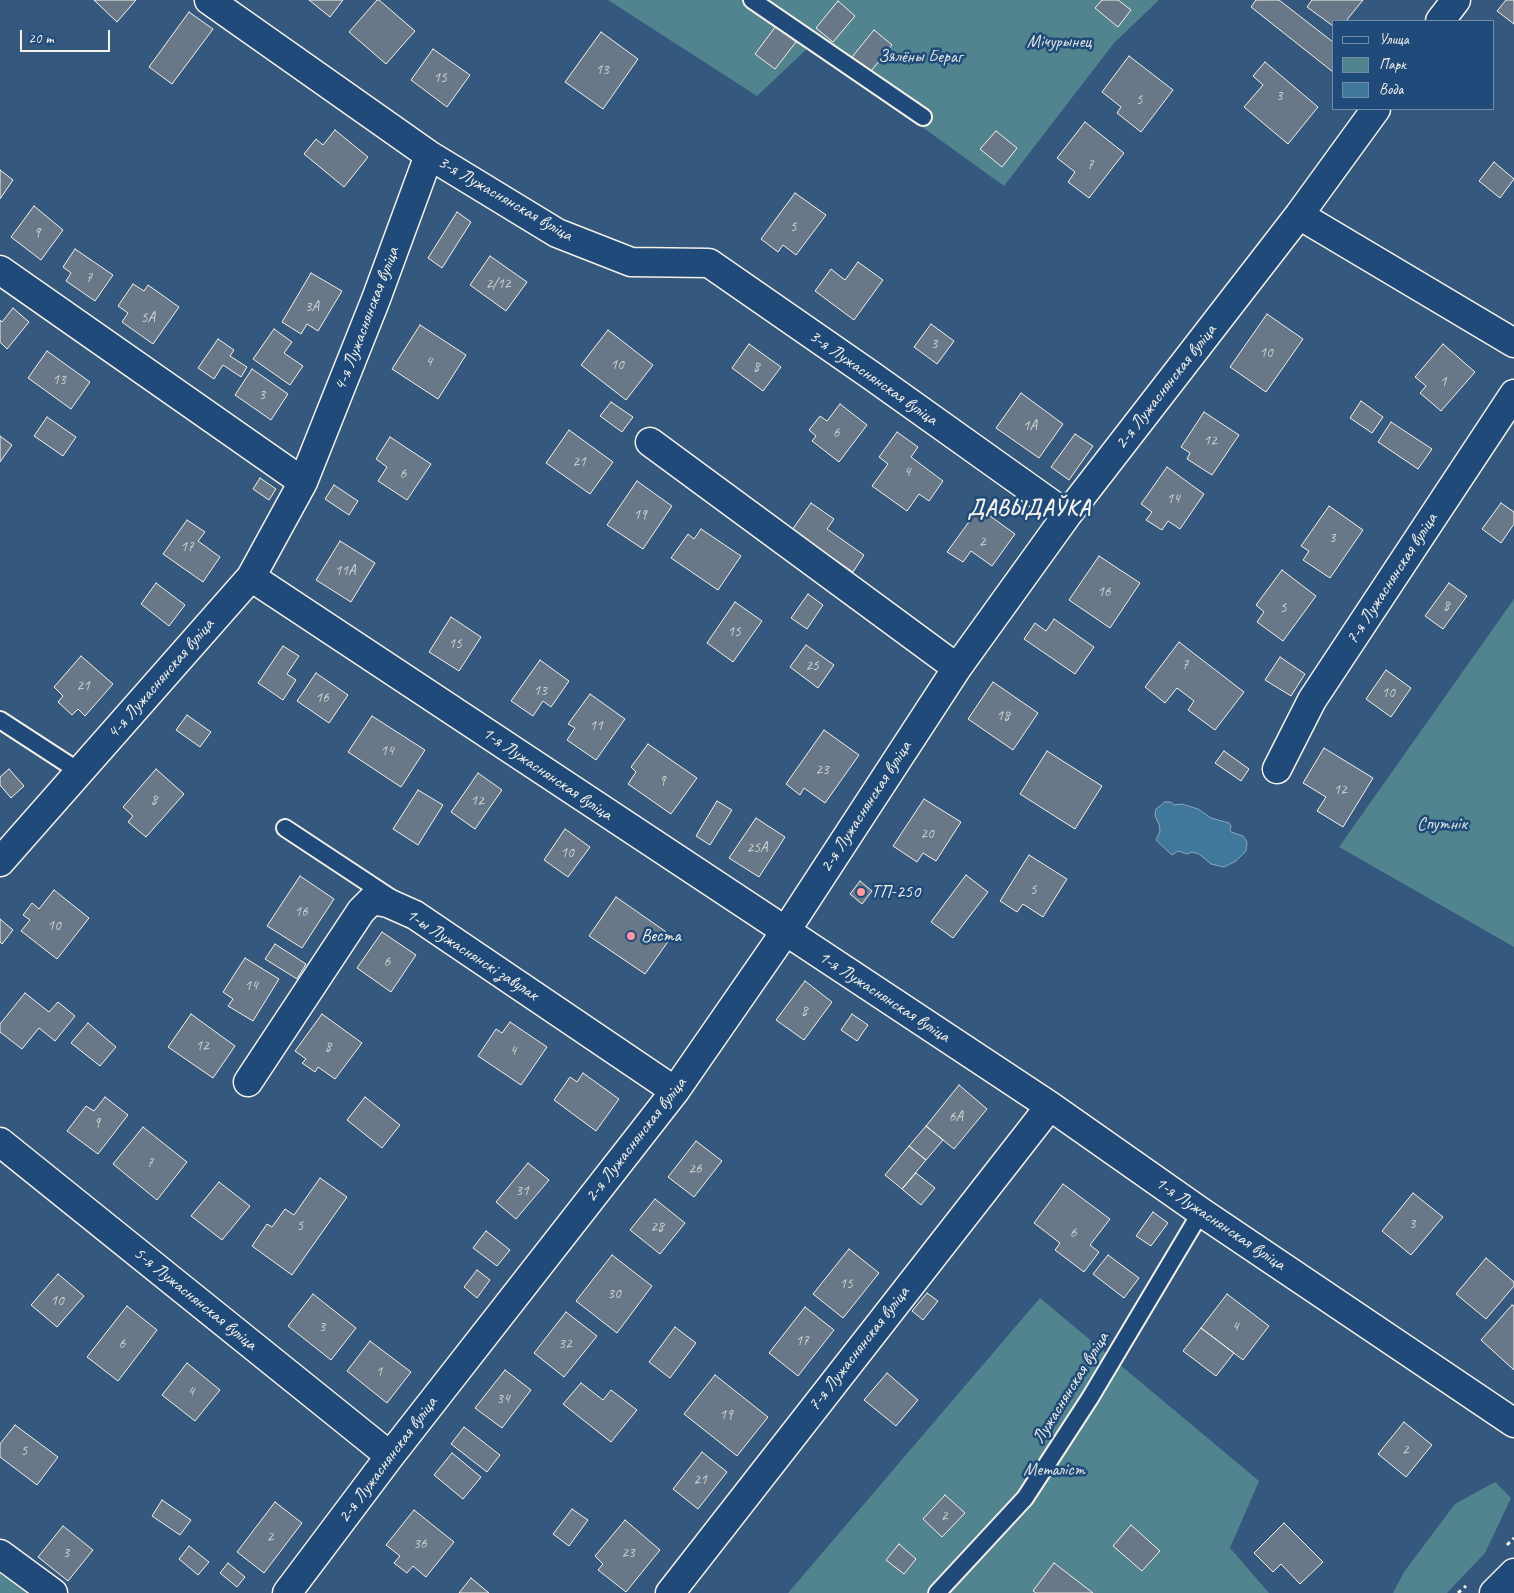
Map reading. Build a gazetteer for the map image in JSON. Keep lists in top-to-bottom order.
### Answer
{
  "streets": {
    "street": [
      "3-я Лужаснянская вуліца",
      "4-я Лужаснянская вуліца",
      "2-я Лужаснянская вуліца",
      "7-я Лужаснянская вуліца",
      "1-я Лужаснянская вуліца",
      "1-ы Лужаснянскі завулак",
      "5-я Лужаснянская вуліца"
    ],
    "lane": ["Лужаснянская вуліца"]
  },
  "crossings": [
    ["3-я Лужаснянская вуліца", "4-я Лужаснянская вуліца"],
    ["3-я Лужаснянская вуліца", "2-я Лужаснянская вуліца"],
    ["4-я Лужаснянская вуліца", "1-я Лужаснянская вуліца"],
    ["2-я Лужаснянская вуліца", "1-я Лужаснянская вуліца"],
    ["2-я Лужаснянская вуліца", "1-ы Лужаснянскі завулак"],
    ["2-я Лужаснянская вуліца", "5-я Лужаснянская вуліца"],
    ["7-я Лужаснянская вуліца", "1-я Лужаснянская вуліца"],
    ["1-я Лужаснянская вуліца", "Лужаснянская вуліца"]
  ],
  "districts": ["ДАВЫДАЎКА"],
  "parks": [
    "Мічурынец",
    "Зялёны Бераг",
    "Спутнік",
    "Металіст"
  ],
  "places": ["ТП-250", "Веста"],
  "house_numbers": [
    "13",
    "15",
    "3",
    "5",
    "7",
    "5",
    "9",
    "7",
    "2/12",
    "3А",
    "5А",
    "3",
    "10",
    "4",
    "10",
    "8",
    "13",
    "1",
    "3",
    "1А",
    "6",
    "12",
    "21",
    "4",
    "6",
    "14",
    "19",
    "3",
    "2",
    "17",
    "11А",
    "16",
    "8",
    "5",
    "15",
    "15",
    "7",
    "25",
    "21",
    "13",
    "10",
    "16",
    "18",
    "11",
    "14",
    "23",
    "9",
    "12",
    "8",
    "12",
    "20",
    "25А",
    "10",
    "5",
    "16",
    "10",
    "6",
    "14",
    "8",
    "12",
    "8",
    "4",
    "6А",
    "9",
    "7",
    "26",
    "31",
    "3",
    "5",
    "28",
    "6",
    "15",
    "30",
    "10",
    "3",
    "4",
    "17",
    "6",
    "32",
    "1",
    "4",
    "34",
    "19",
    "2",
    "5",
    "21",
    "2",
    "2",
    "36",
    "3",
    "23"
  ],
  "legend": ["Улица", "Парк", "Вода"],
  "scale_bar": "20 m"
}
